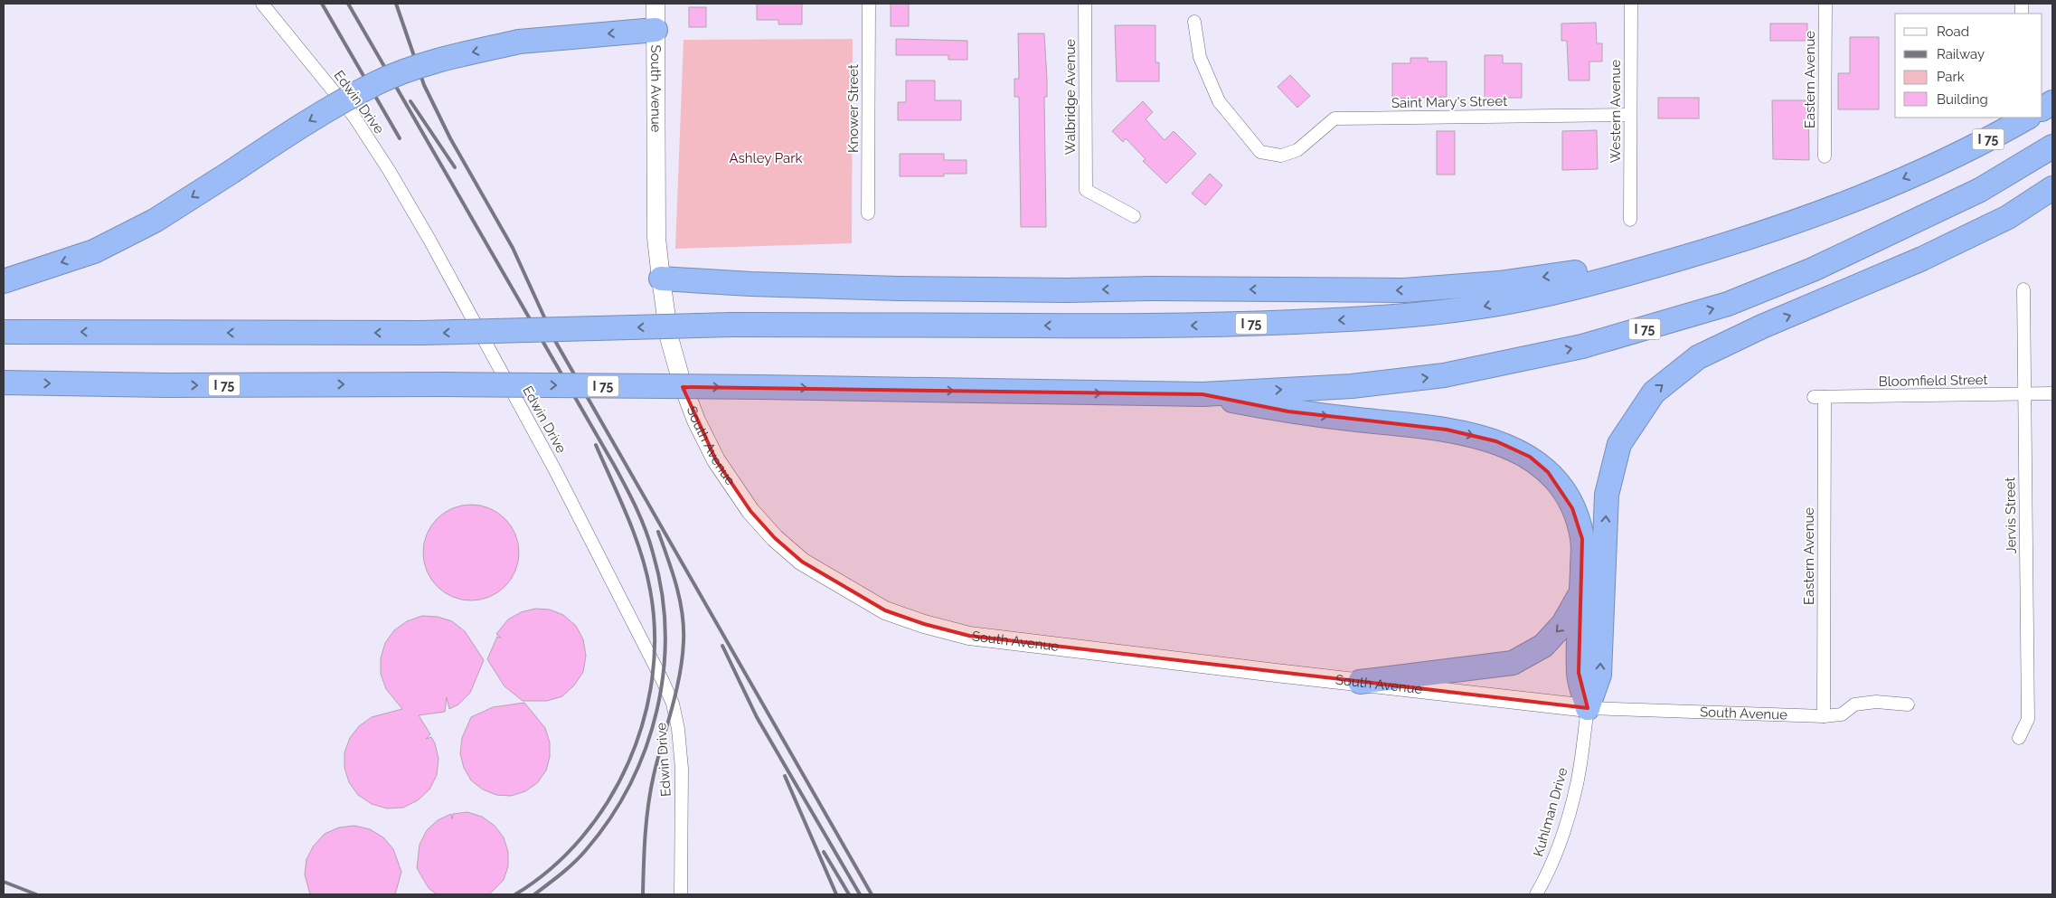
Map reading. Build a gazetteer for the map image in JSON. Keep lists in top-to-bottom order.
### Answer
{
  "streets": {
    "highway": ["I 75"],
    "street": [
      "Eastern Avenue",
      "South Avenue",
      "Walbridge Avenue",
      "Edwin Drive",
      "Saint Mary's Street",
      "Knower Street",
      "Western Avenue",
      "Bloomfield Street",
      "Jervis Street",
      "Kuhlman Drive"
    ]
  },
  "crossings": [
    ["Eastern Avenue", "South Avenue"],
    ["Eastern Avenue", "Bloomfield Street"],
    ["South Avenue", "Kuhlman Drive"],
    ["Saint Mary's Street", "Western Avenue"],
    ["Bloomfield Street", "Jervis Street"]
  ],
  "parks": ["Ashley Park"],
  "legend": [
    "Road",
    "Railway",
    "Park",
    "Building"
  ]
}
